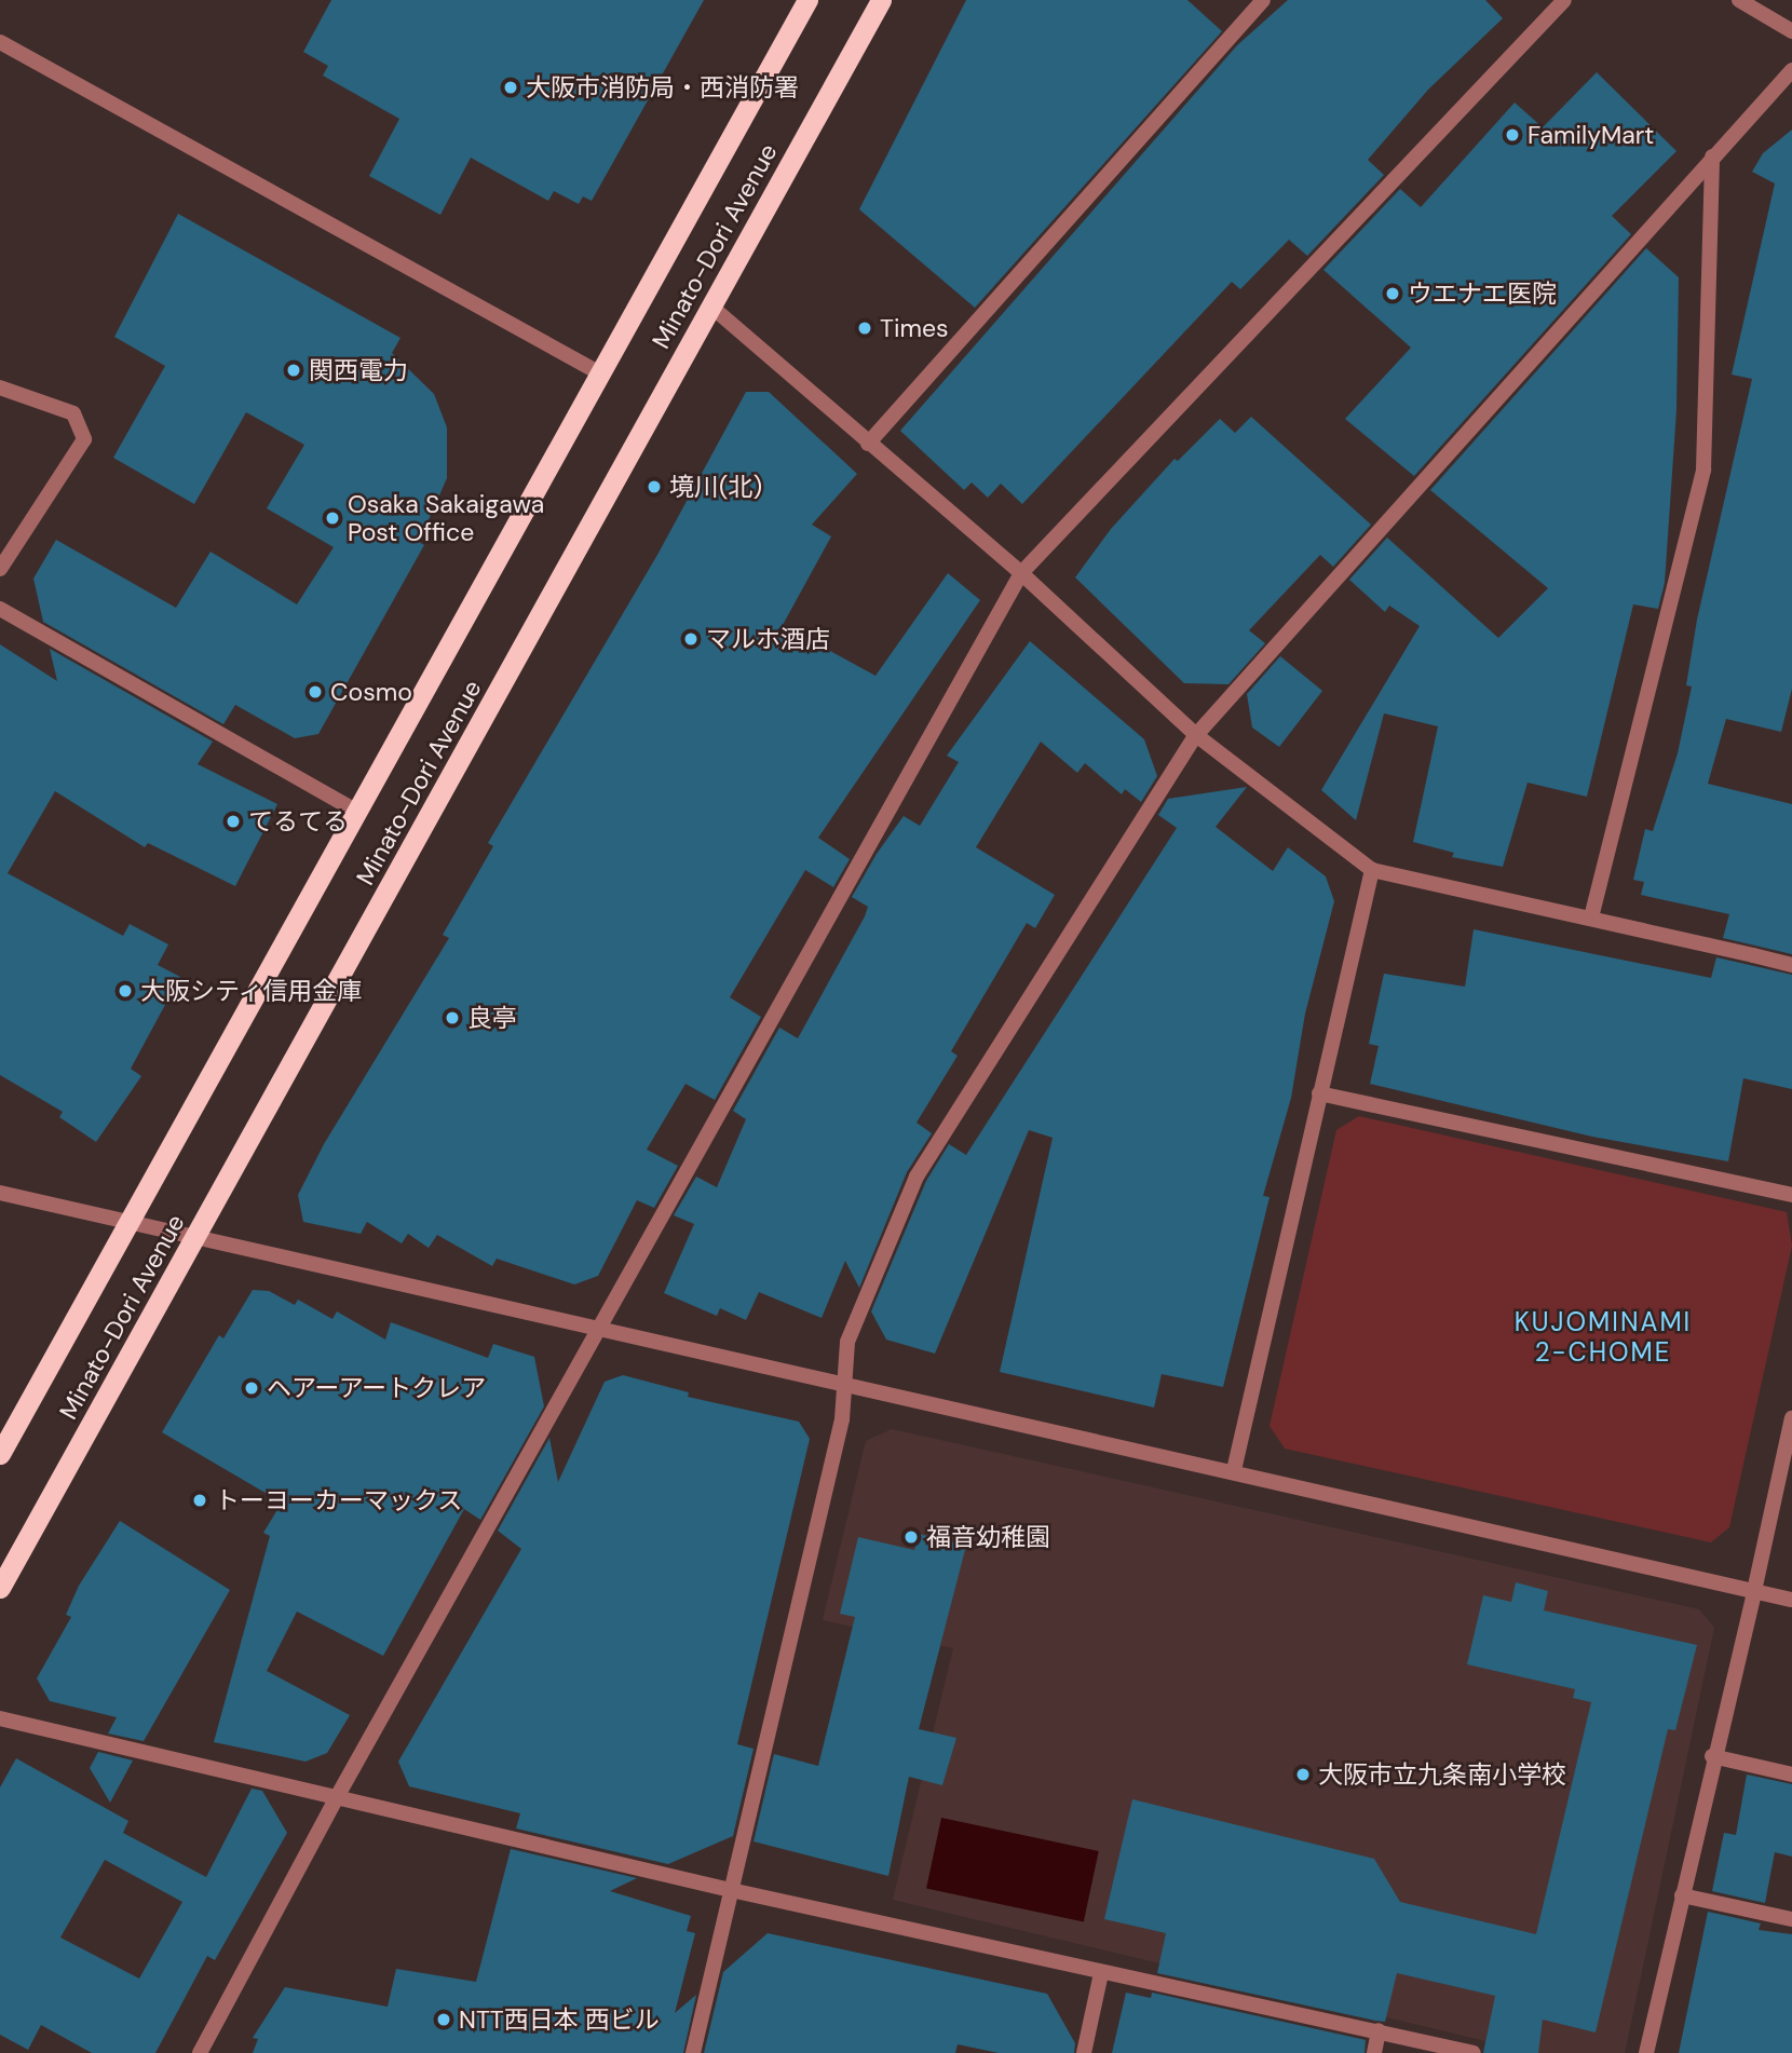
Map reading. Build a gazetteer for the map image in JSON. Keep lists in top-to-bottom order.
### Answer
{
  "streets": {
    "highway": ["Minato-Dori Avenue"]
  },
  "districts": ["KUJOMINAMI 2-CHOME"],
  "places": [
    "大阪市消防局・西消防署",
    "FamilyMart",
    "ウエナエ医院",
    "Times",
    "関西電力",
    "境川(北)",
    "Osaka Sakaigawa Post Office",
    "マルホ酒店",
    "Cosmo",
    "てるてる",
    "大阪シティ信用金庫",
    "良亭",
    "ヘアーアートクレア",
    "トーヨーカーマックス",
    "福音幼稚園",
    "大阪市立九条南小学校",
    "NTT西日本 西ビル"
  ]
}
